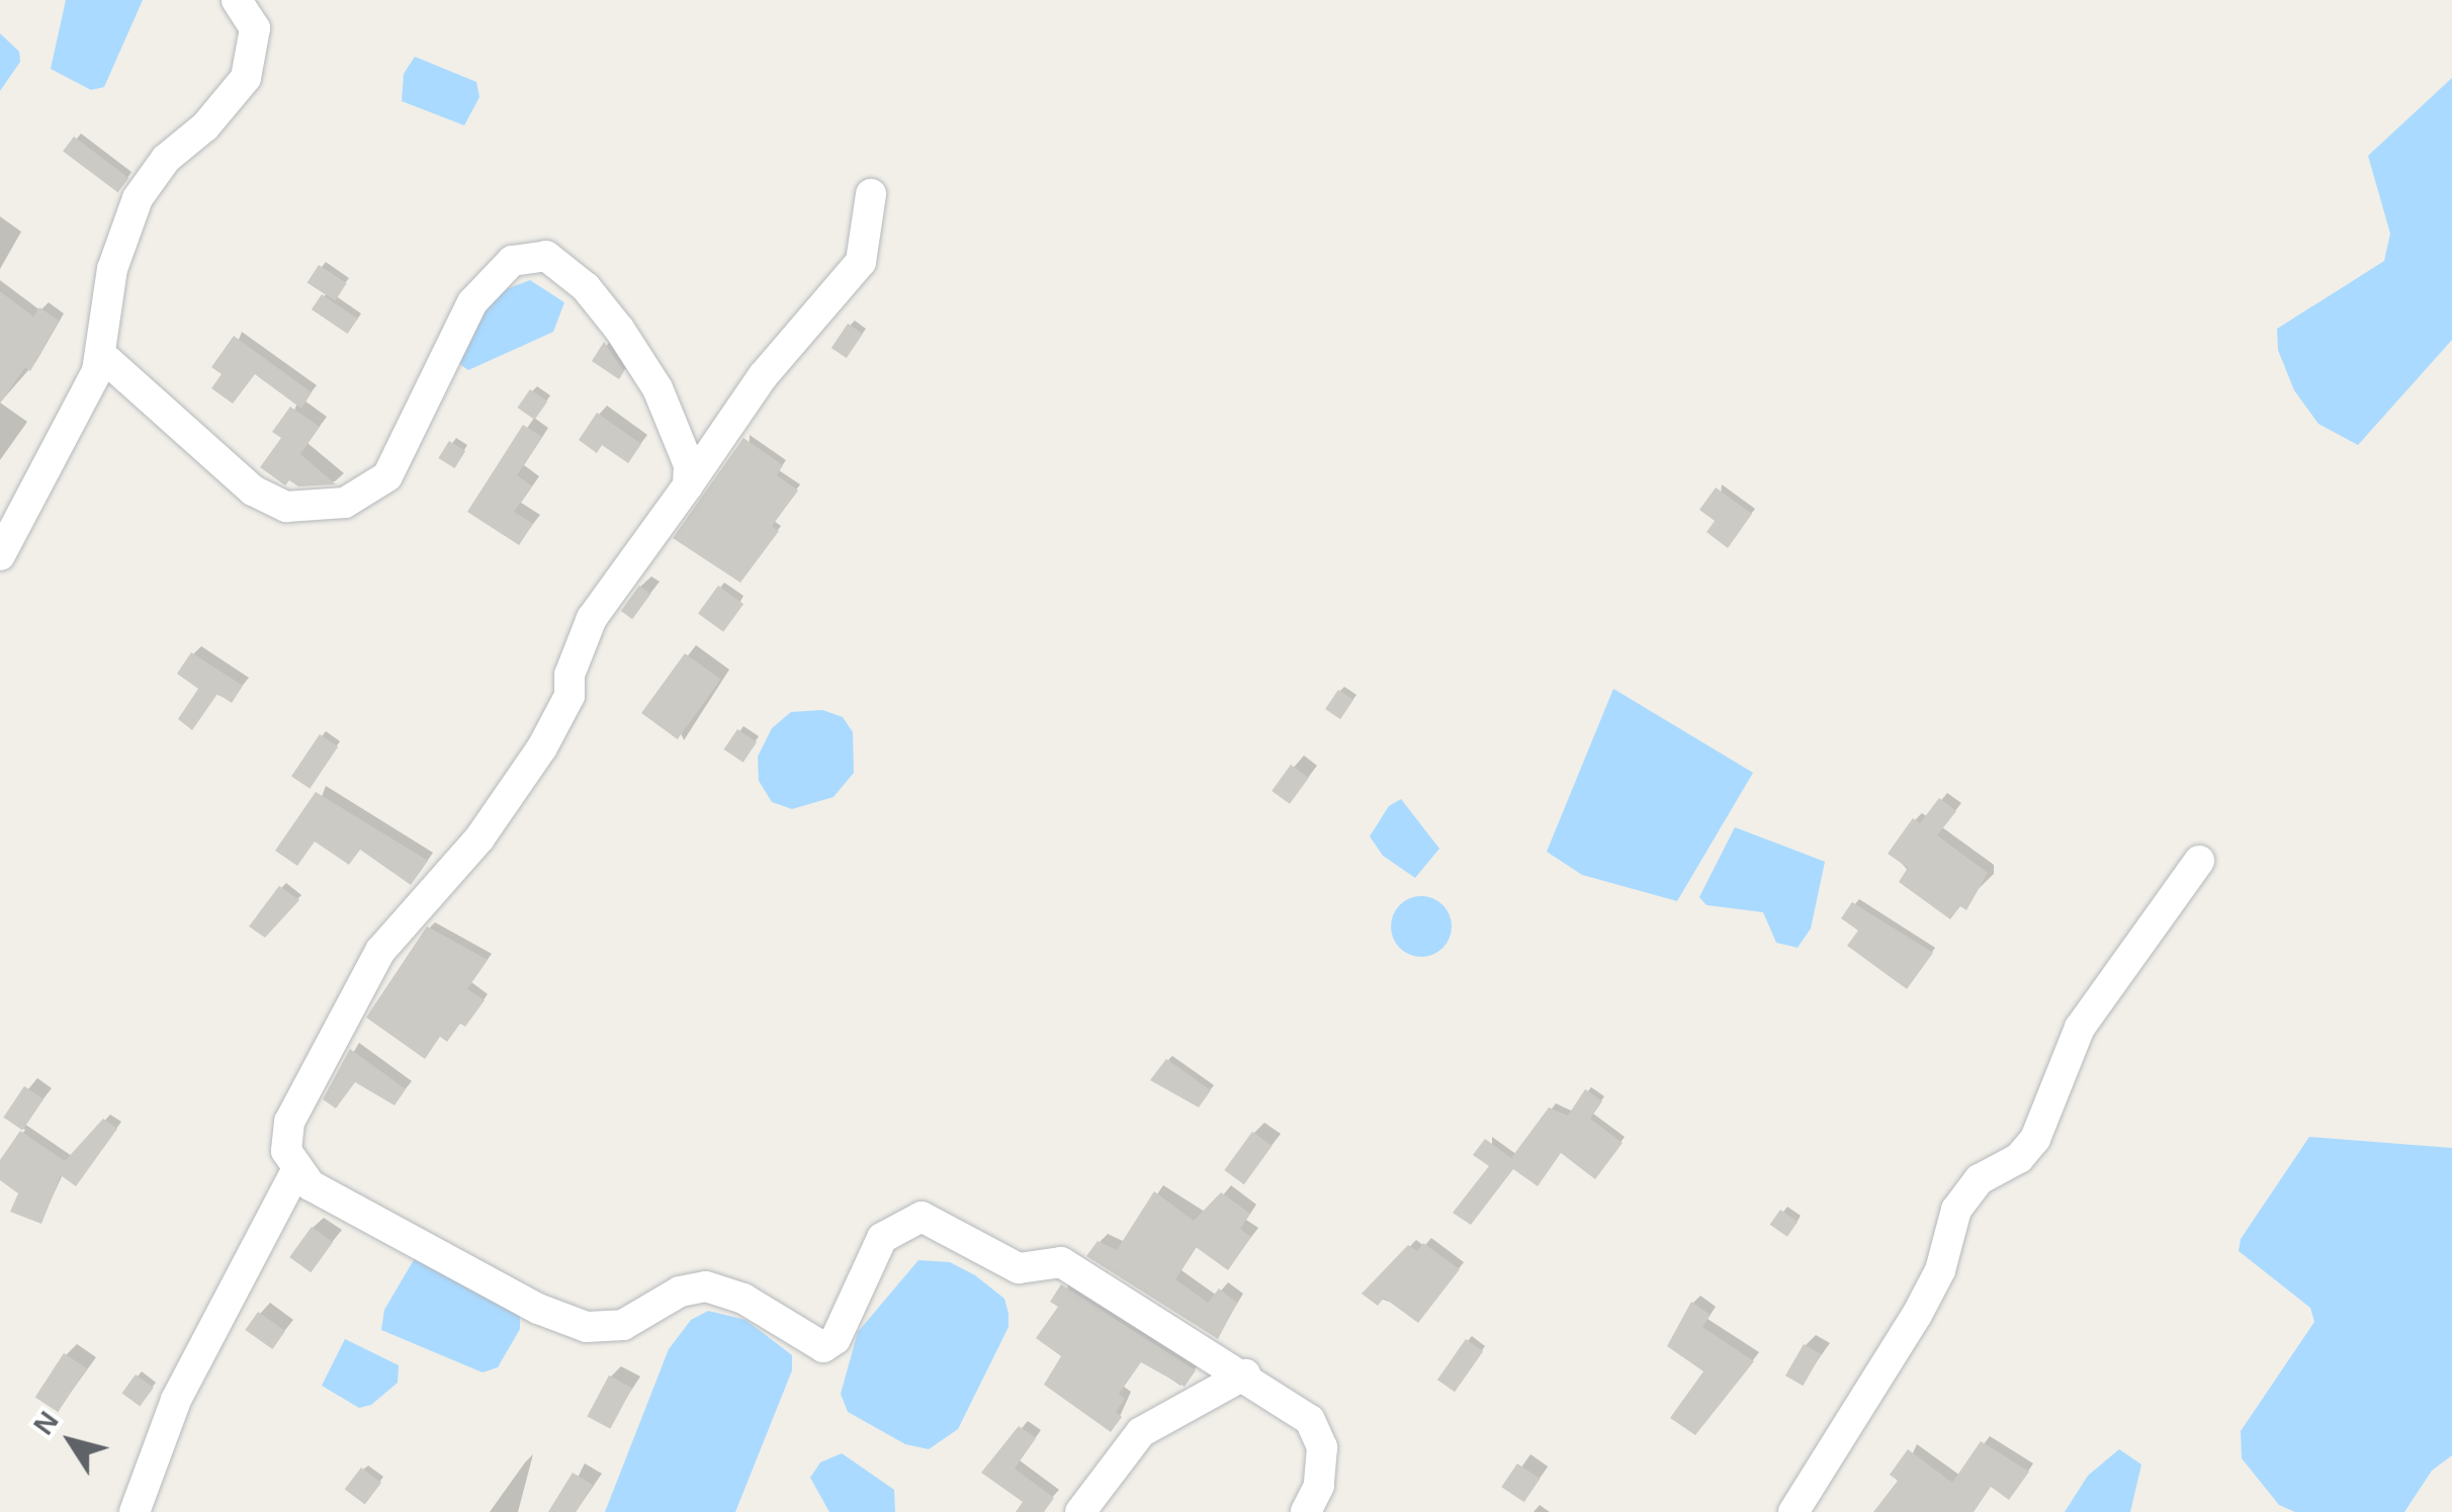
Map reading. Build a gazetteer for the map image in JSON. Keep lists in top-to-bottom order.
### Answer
{
  "north": "top left"
}
